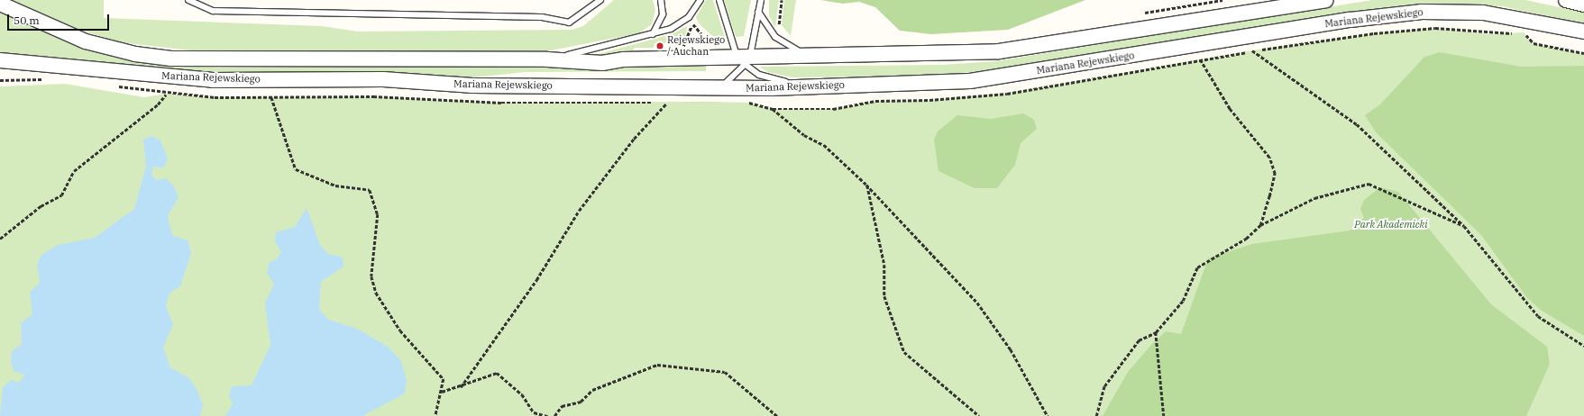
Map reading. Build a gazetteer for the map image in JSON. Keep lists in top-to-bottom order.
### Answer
{
  "streets": {
    "street": ["Mariana Rejewskiego"]
  },
  "parks": ["Park Akademicki"],
  "places": ["Rejewskiego / Auchan"],
  "scale_bar": "50 m"
}
